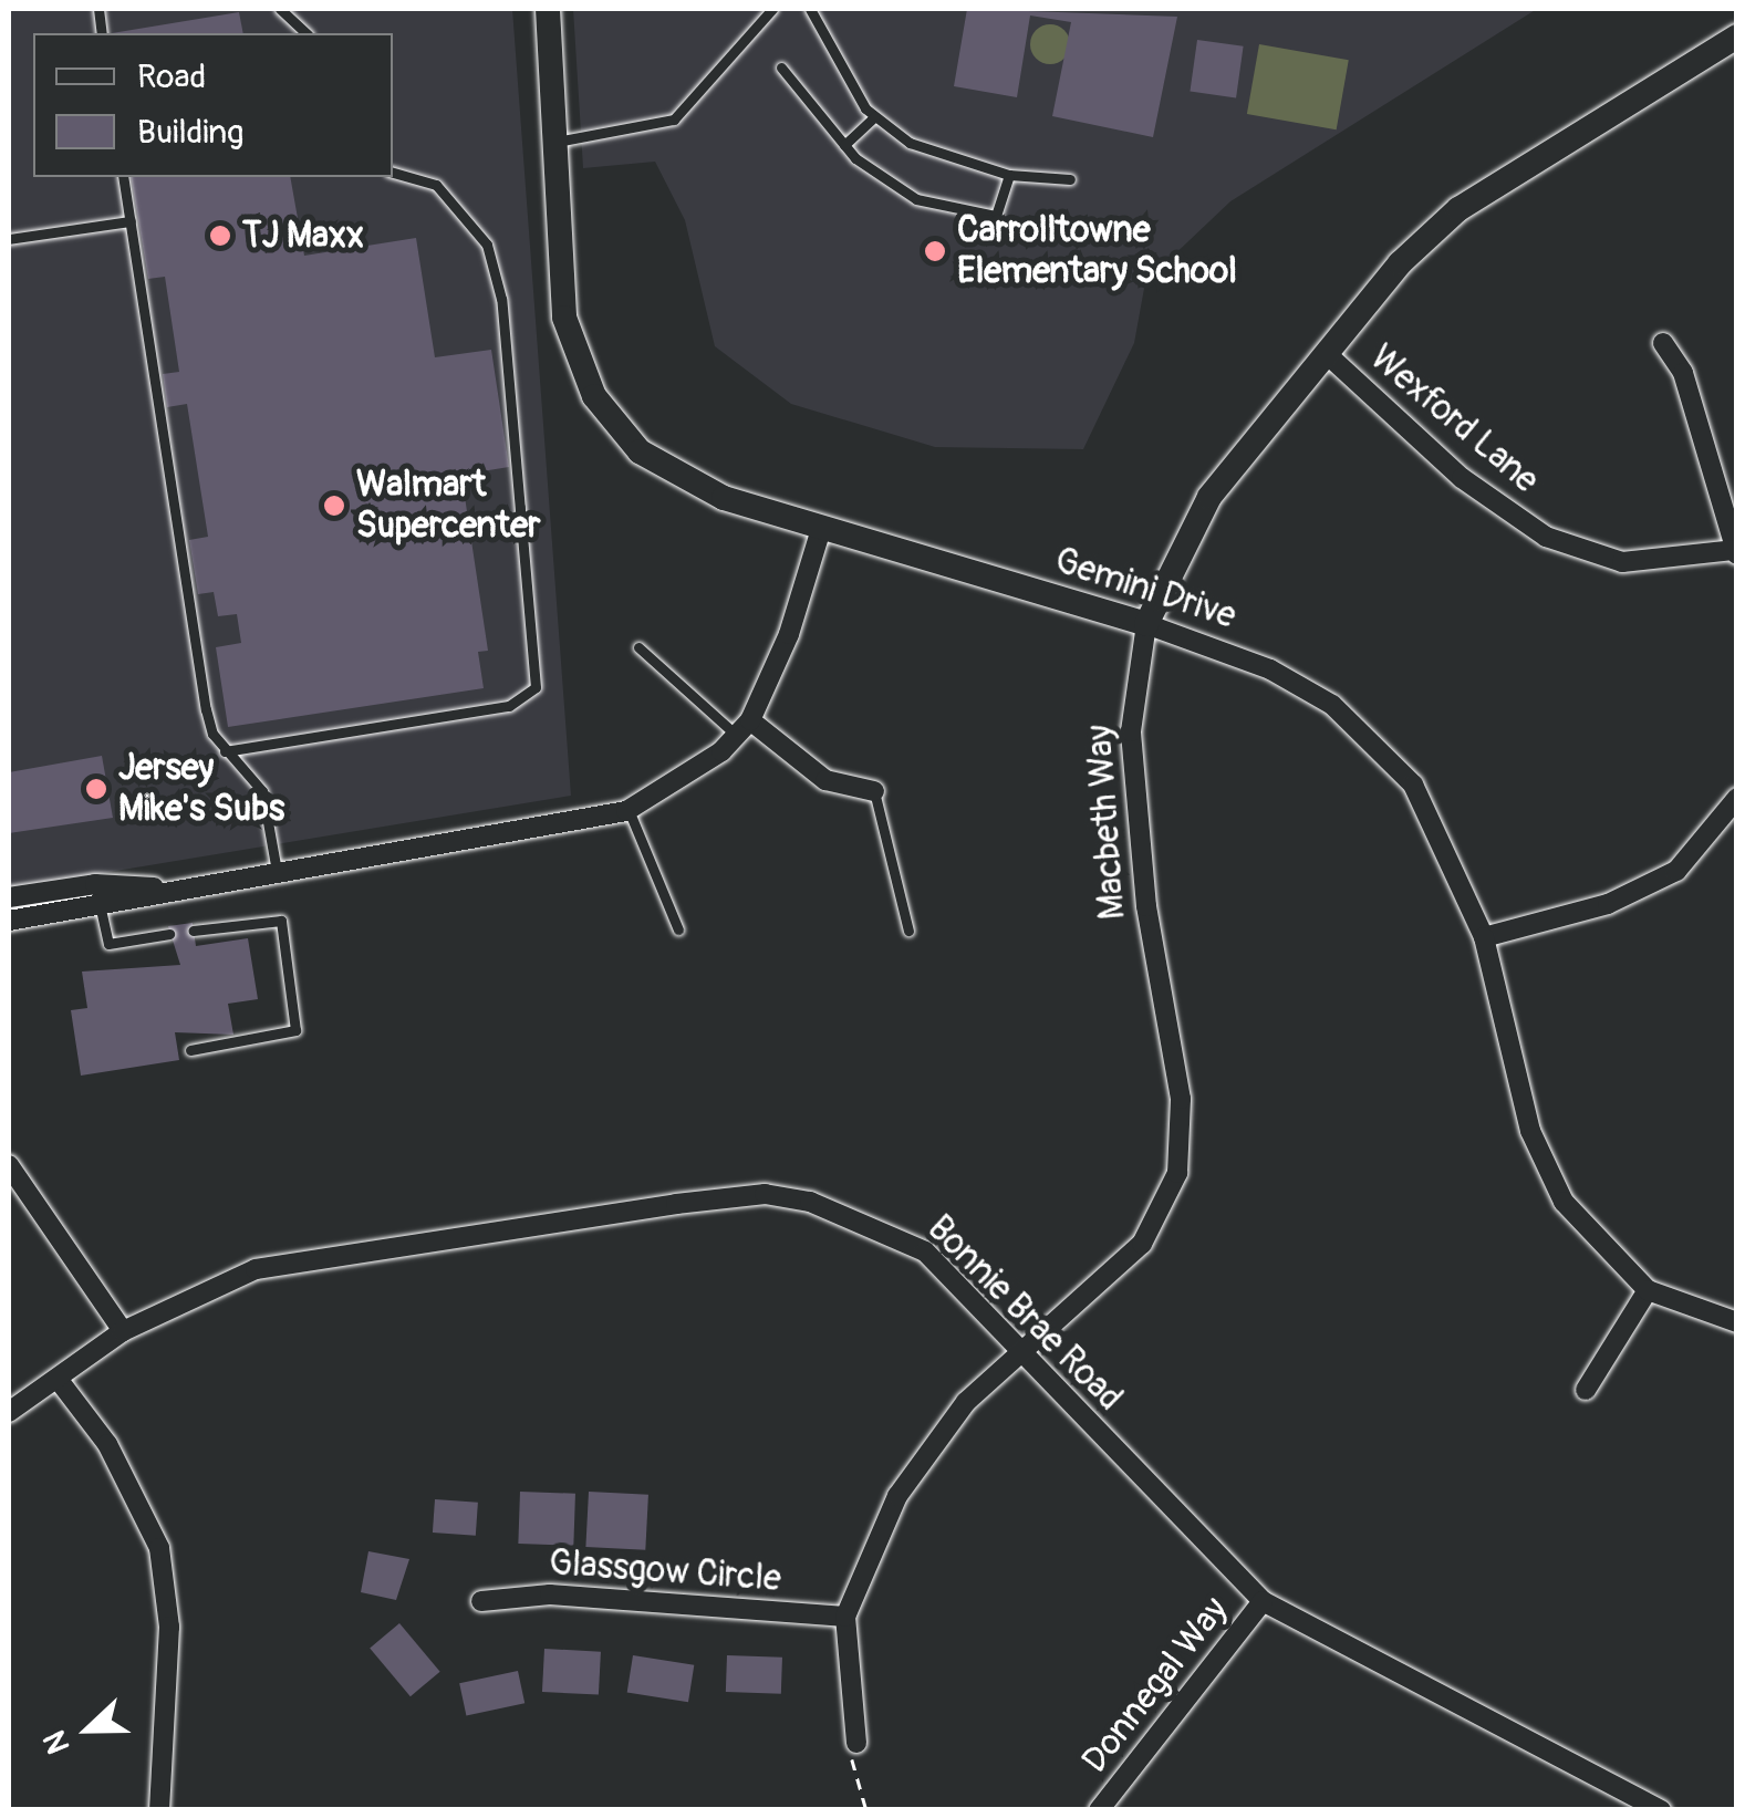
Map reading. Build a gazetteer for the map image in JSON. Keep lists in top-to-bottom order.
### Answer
{
  "streets": {
    "street": [
      "Wexford Lane",
      "Gemini Drive",
      "Macbeth Way",
      "Bonnie Brae Road",
      "Glassgow Circle",
      "Donnegal Way"
    ]
  },
  "crossings": [
    ["Wexford Lane", "Macbeth Way"],
    ["Gemini Drive", "Macbeth Way"],
    ["Macbeth Way", "Bonnie Brae Road"],
    ["Macbeth Way", "Glassgow Circle"],
    ["Bonnie Brae Road", "Donnegal Way"]
  ],
  "places": [
    "TJ Maxx",
    "Carrolltowne Elementary School",
    "Walmart Supercenter",
    "Jersey Mike's Subs"
  ],
  "legend": ["Road", "Building"],
  "north": "left"
}
